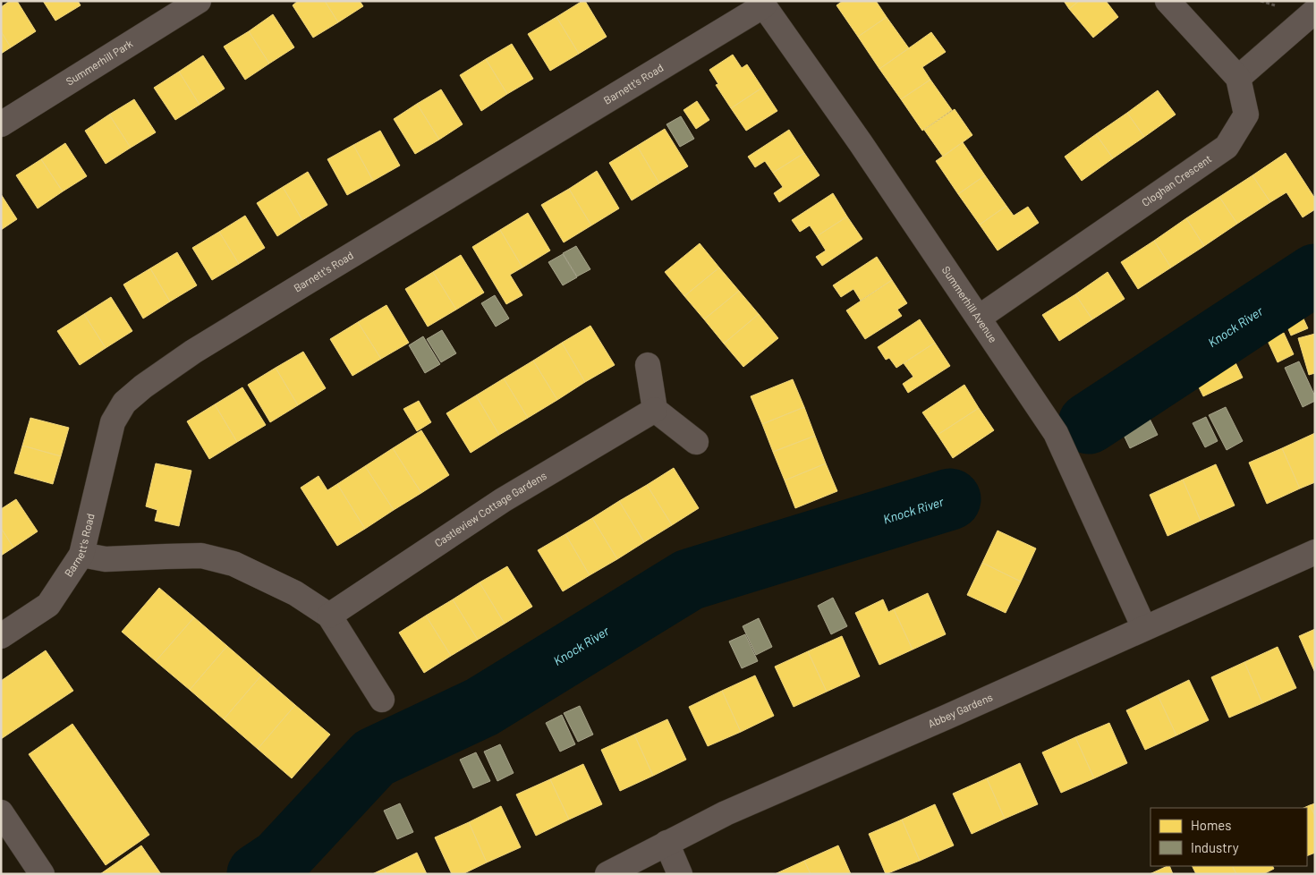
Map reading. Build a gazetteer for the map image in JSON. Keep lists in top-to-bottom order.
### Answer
{
  "streets": {
    "street": [
      "Summerhill Park",
      "Barnett's Road",
      "Cloghan Crescent",
      "Summerhill Avenue",
      "Castleview Cottage Gardens",
      "Abbey Gardens"
    ]
  },
  "crossings": [
    ["Barnett's Road", "Summerhill Avenue"],
    ["Cloghan Crescent", "Summerhill Avenue"],
    ["Summerhill Avenue", "Abbey Gardens"]
  ],
  "water": ["Knock River"],
  "legend": ["Homes", "Industry"]
}
